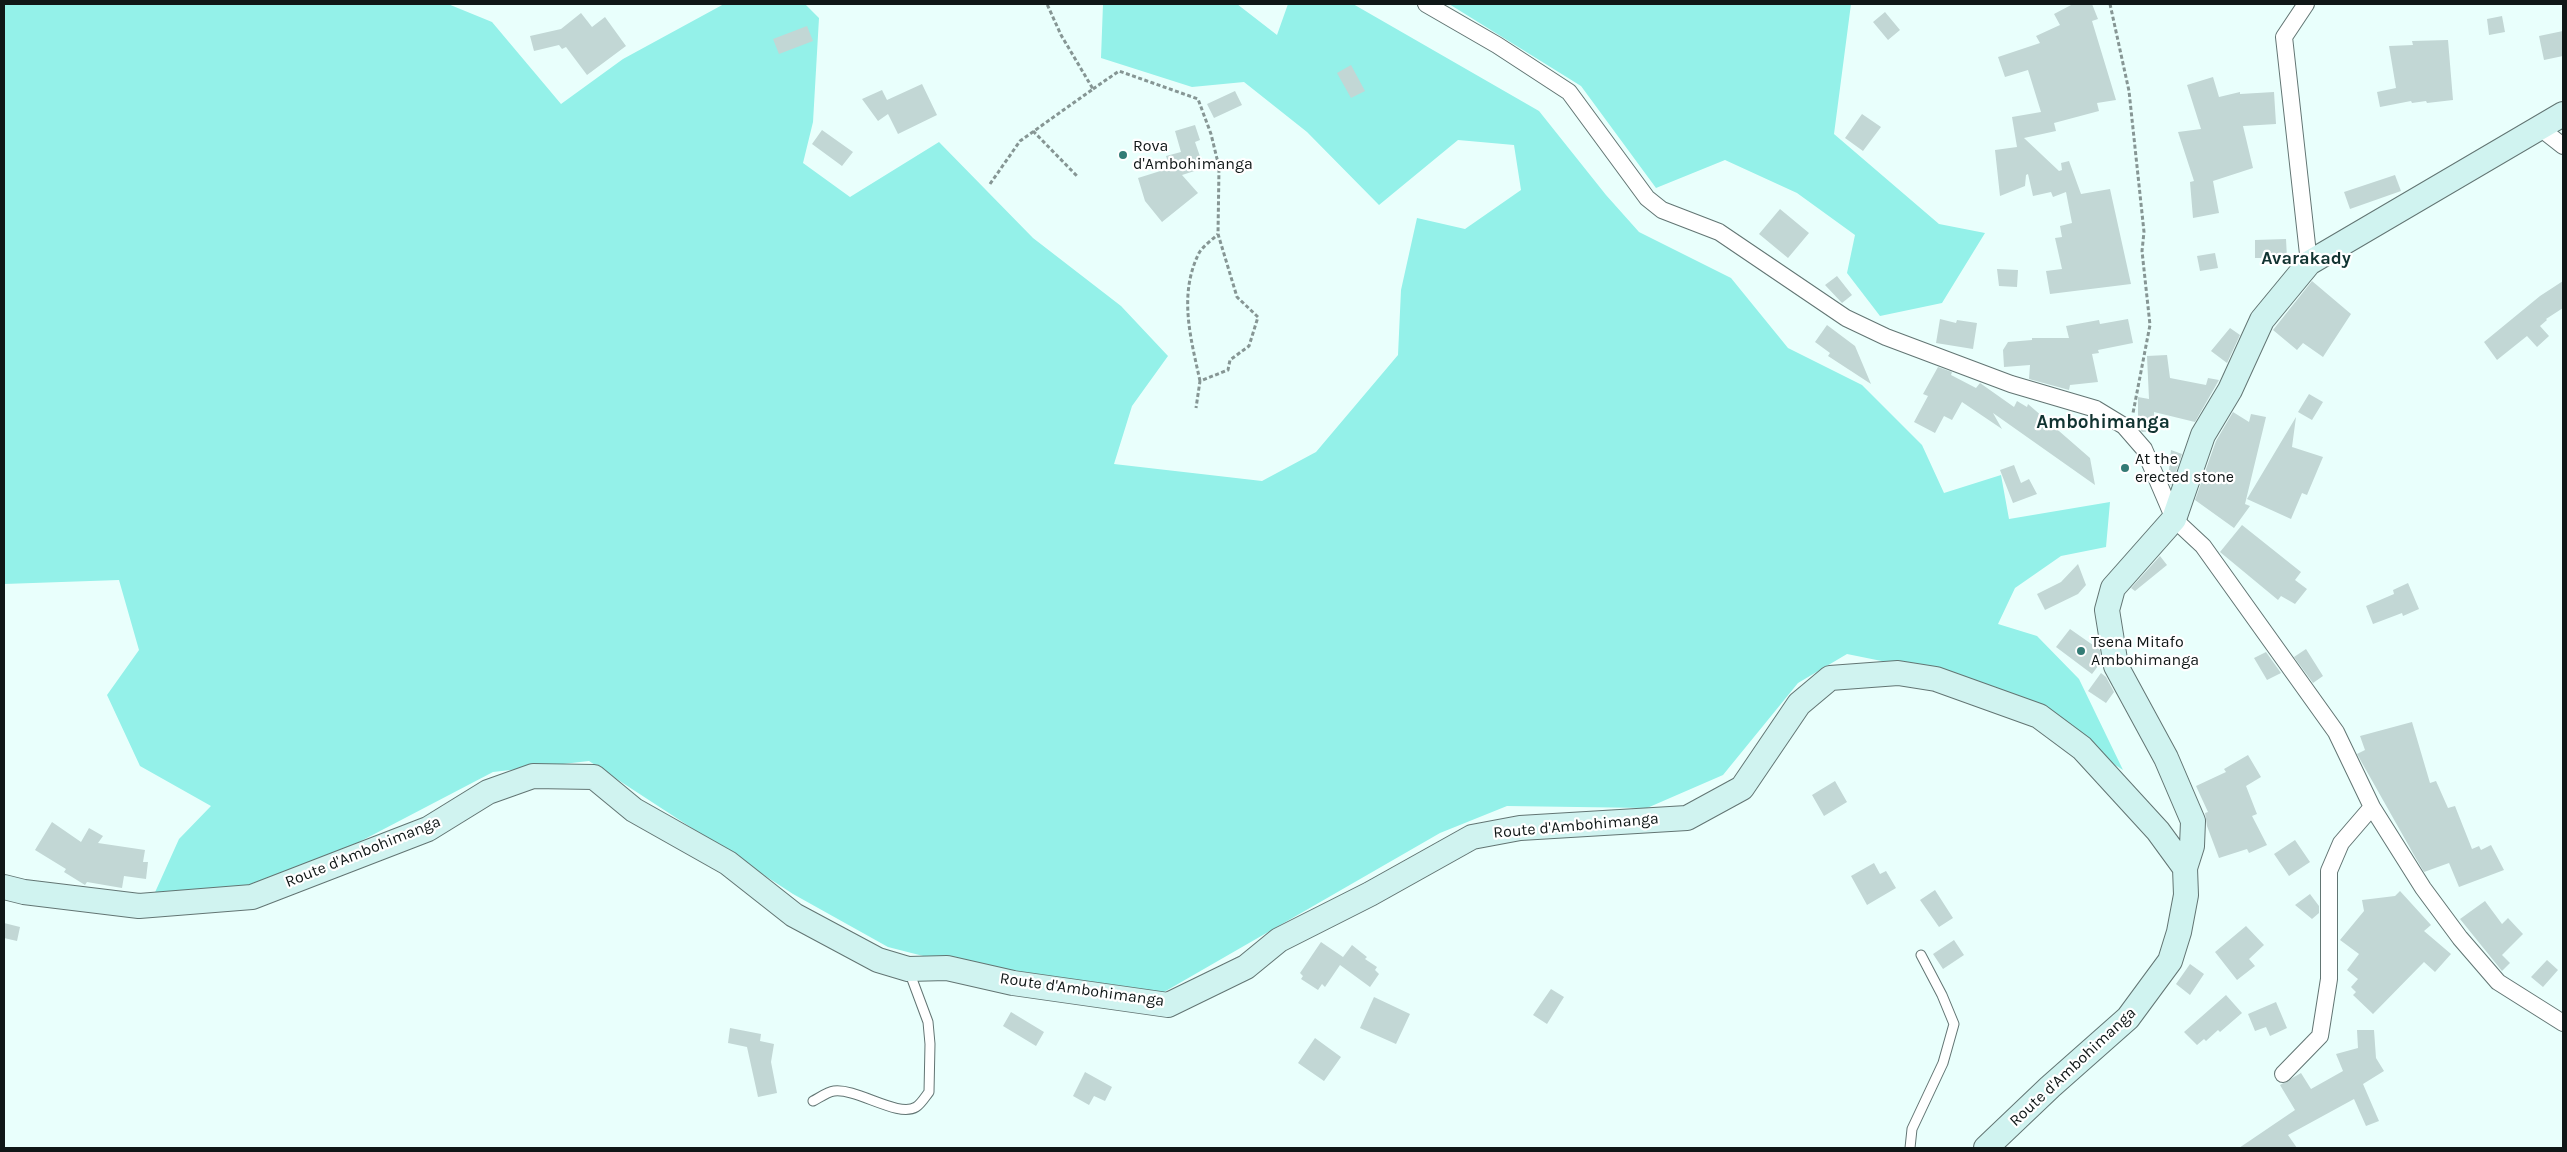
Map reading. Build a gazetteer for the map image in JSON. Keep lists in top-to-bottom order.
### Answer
{
  "streets": {
    "street": ["Route d'Ambohimanga"]
  },
  "districts": ["Avarakady", "Ambohimanga"],
  "places": ["Rova d'Ambohimanga", "At the erected stone", "Tsena Mitafo Ambohimanga"]
}
